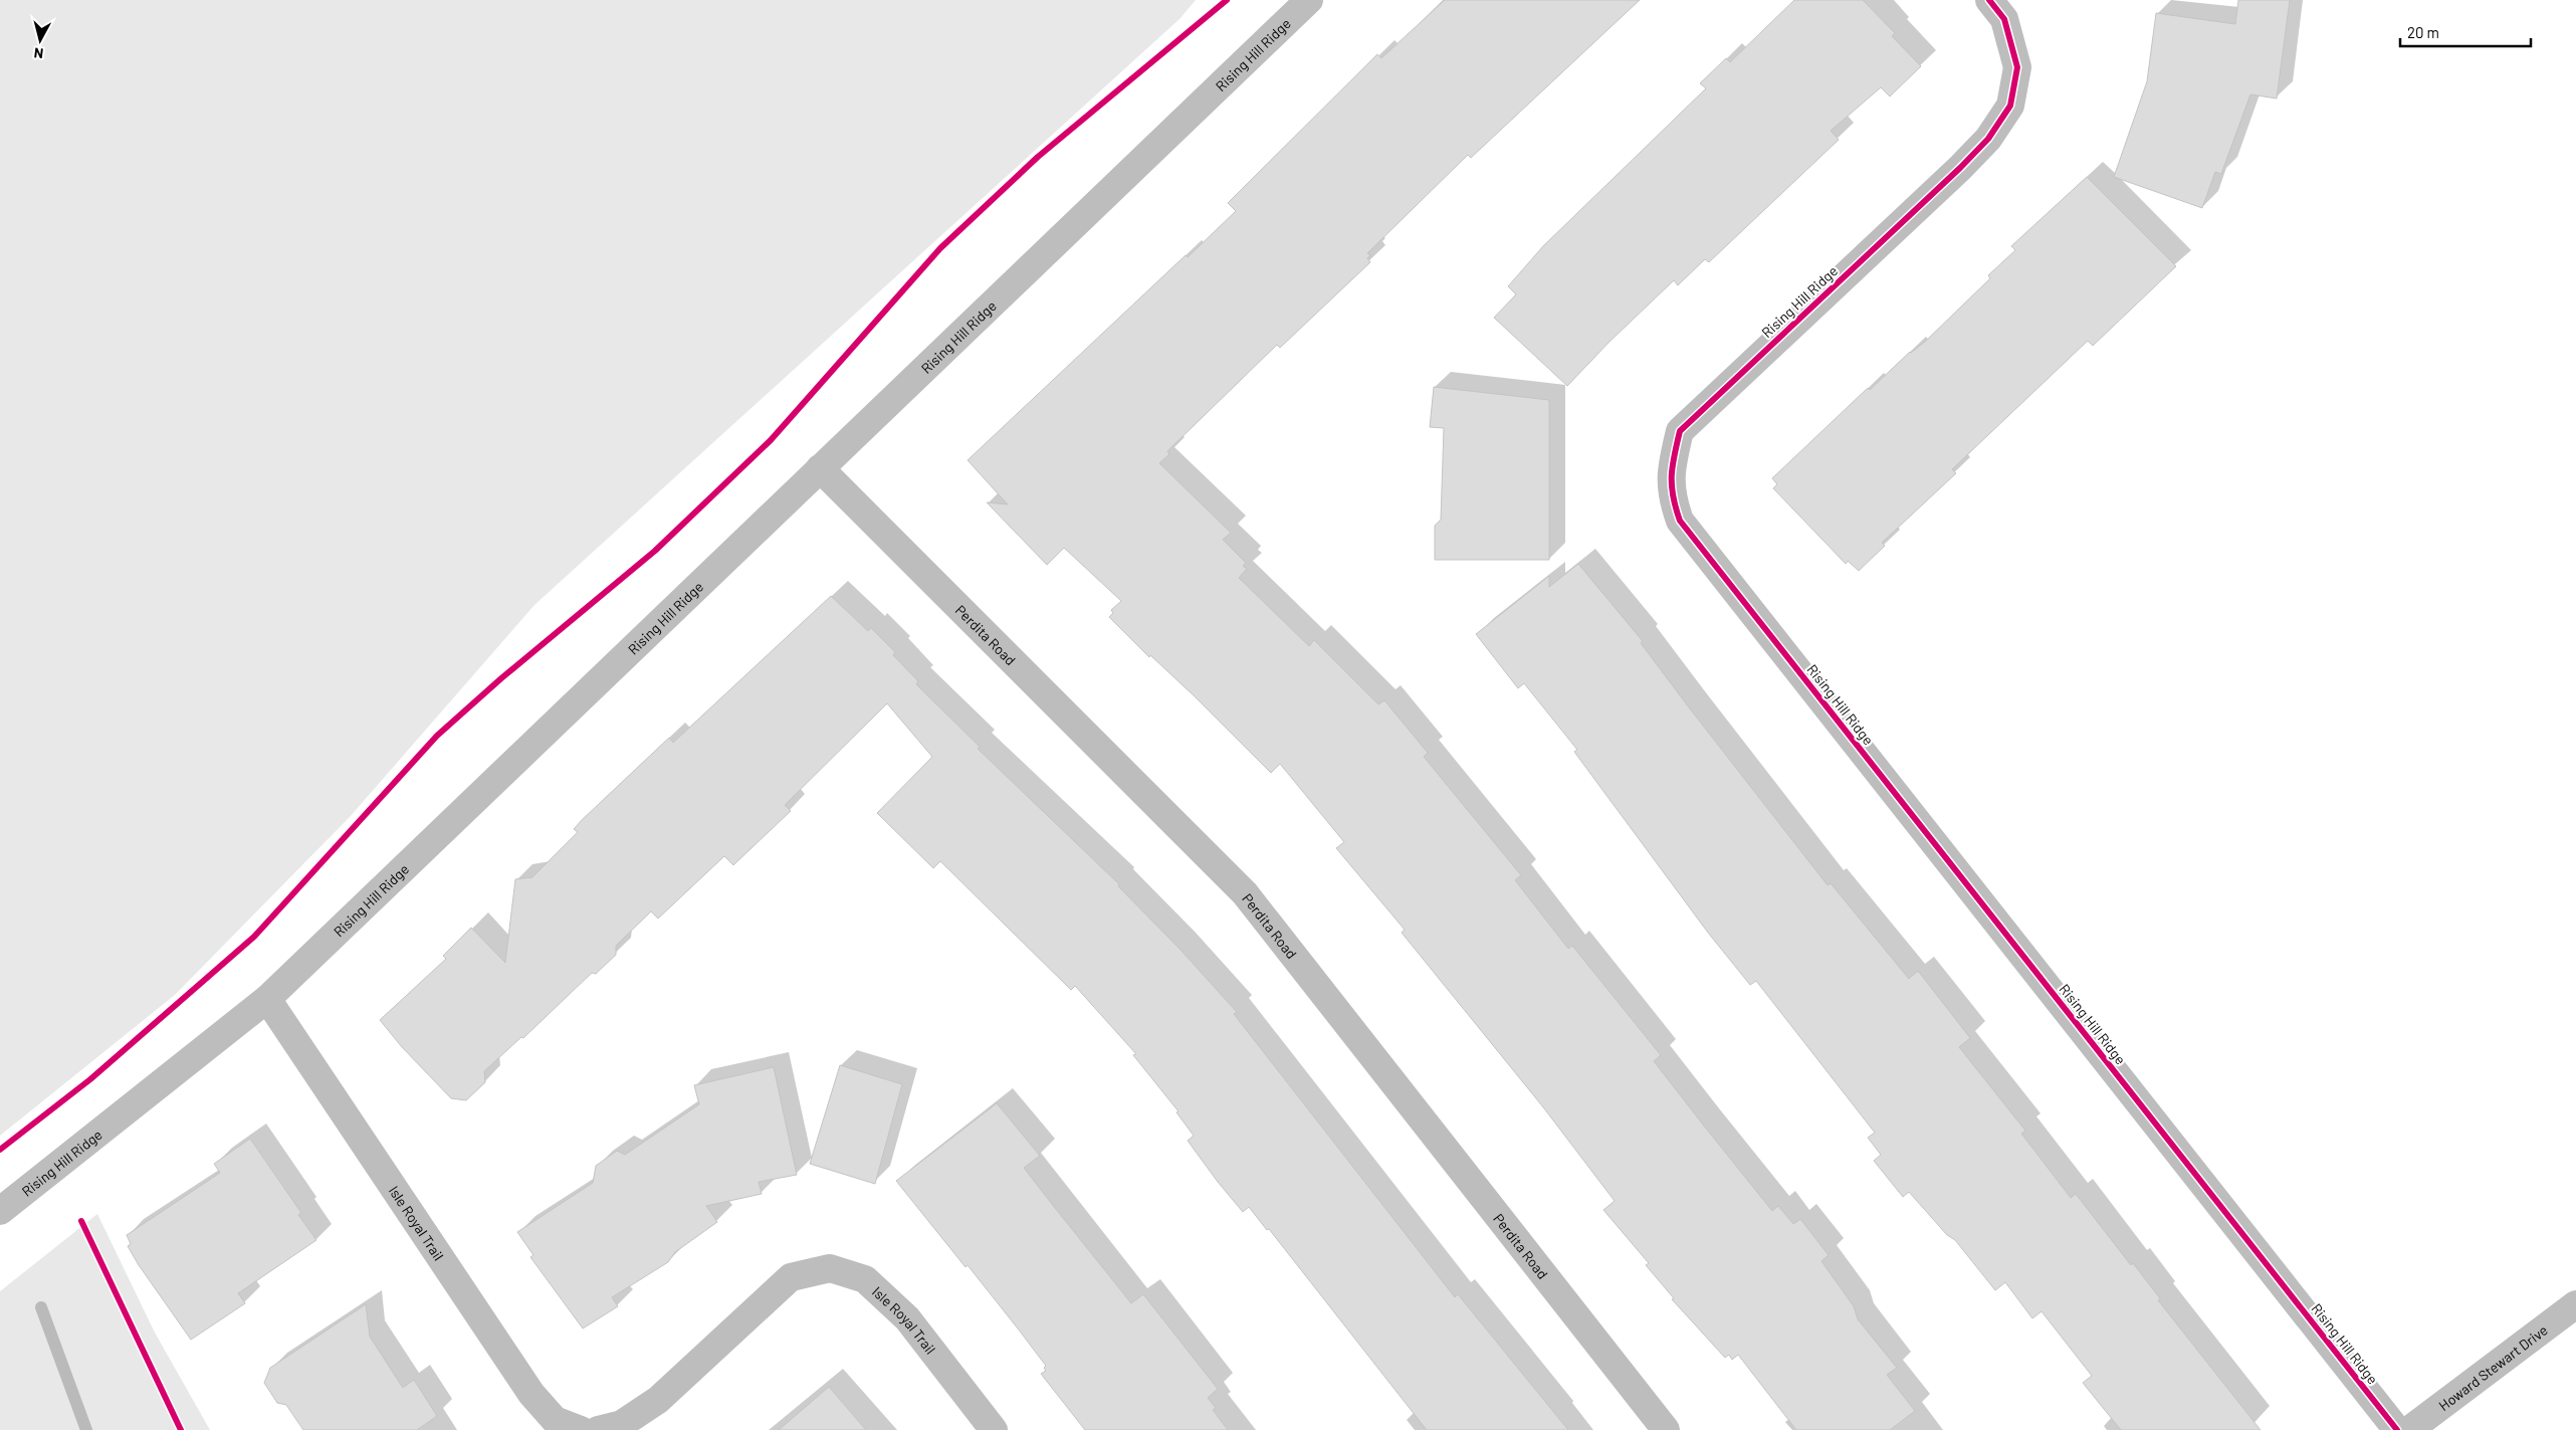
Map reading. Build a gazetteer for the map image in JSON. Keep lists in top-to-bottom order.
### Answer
{
  "streets": {
    "street": [
      "Rising Hill Ridge",
      "Perdita Road",
      "Isle Royal Trail",
      "Howard Stewart Drive"
    ]
  },
  "crossings": [
    ["Rising Hill Ridge", "Perdita Road"],
    ["Rising Hill Ridge", "Isle Royal Trail"]
  ],
  "scale_bar": "20 m",
  "north": "bottom"
}
